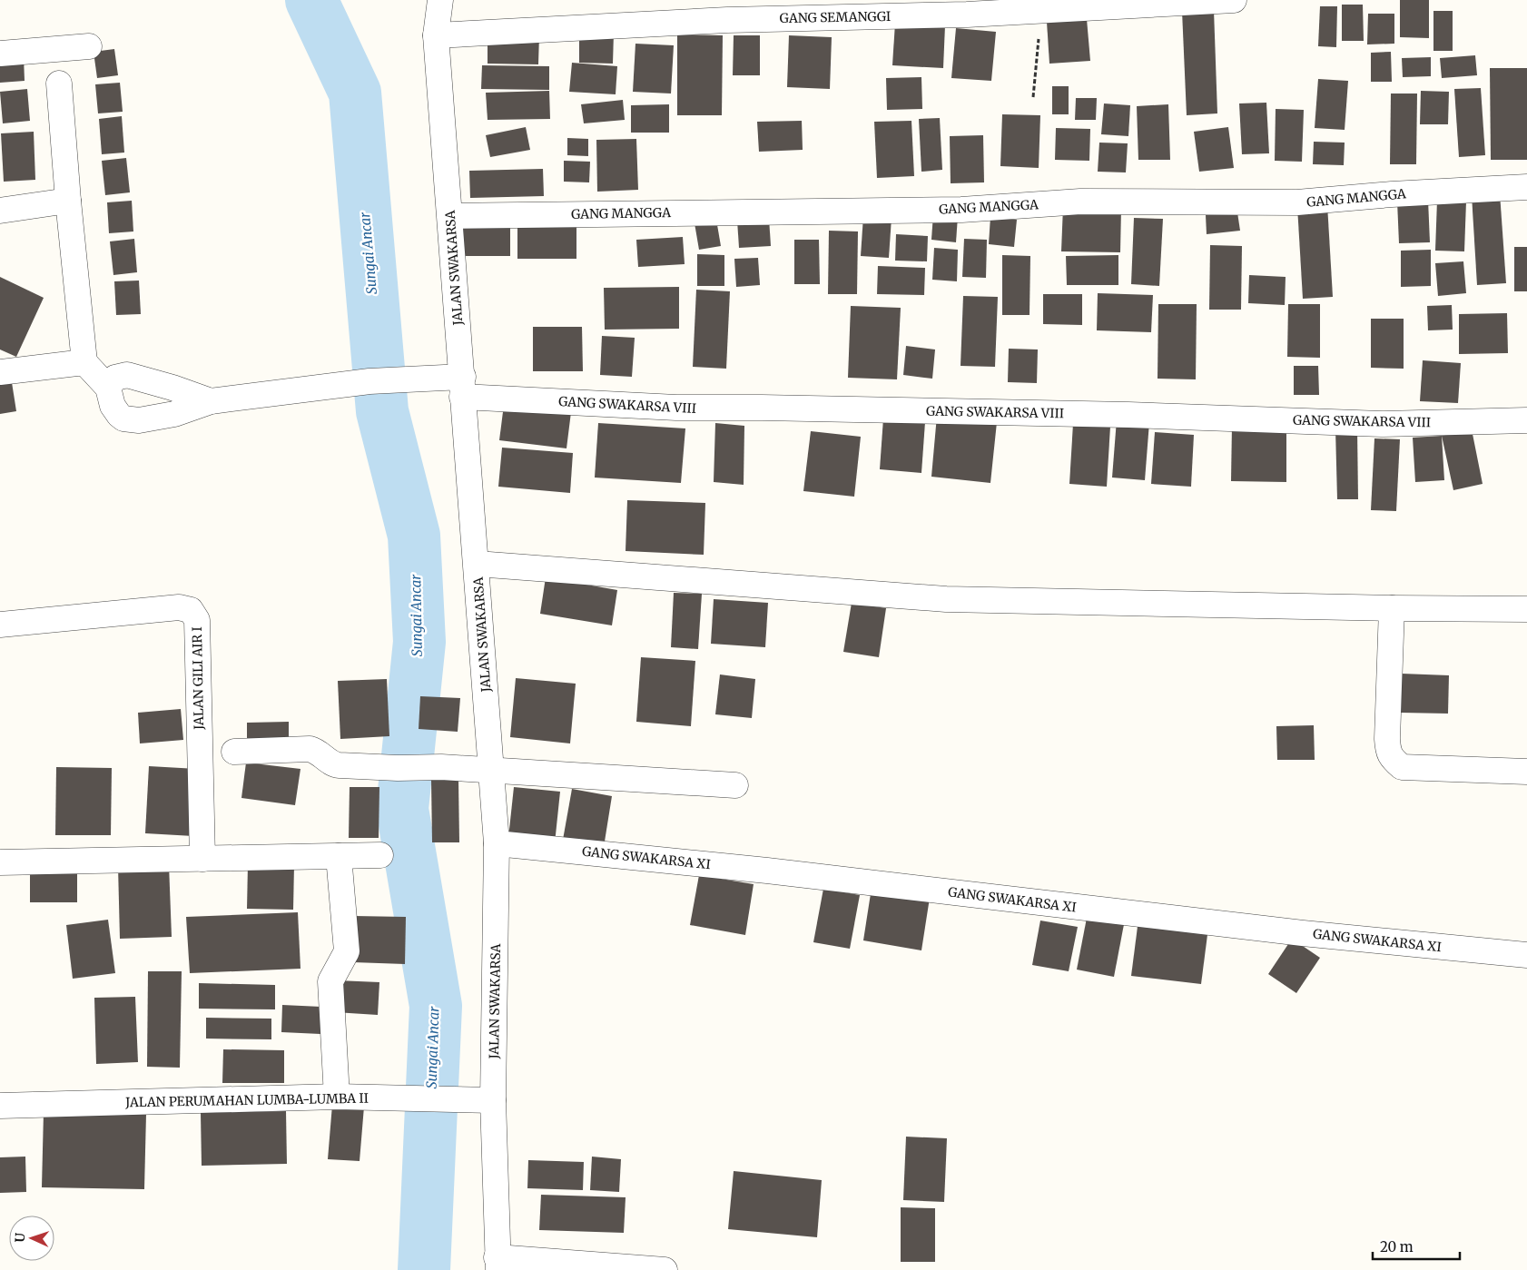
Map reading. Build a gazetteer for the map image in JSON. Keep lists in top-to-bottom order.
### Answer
{
  "streets": {
    "street": [
      "GANG SEMANGGI",
      "GANG MANGGA",
      "JALAN SWAKARSA",
      "GANG SWAKARSA VIII",
      "JALAN GILI AIR I",
      "GANG SWAKARSA XI",
      "JALAN PERUMAHAN LUMBA-LUMBA II"
    ]
  },
  "crossings": [
    ["GANG SEMANGGI", "JALAN SWAKARSA"],
    ["GANG MANGGA", "JALAN SWAKARSA"],
    ["JALAN SWAKARSA", "GANG SWAKARSA VIII"],
    ["JALAN SWAKARSA", "GANG SWAKARSA XI"],
    ["JALAN SWAKARSA", "JALAN PERUMAHAN LUMBA-LUMBA II"]
  ],
  "water": ["Sungai Ancar"],
  "scale_bar": "20 m",
  "north": "left"
}
